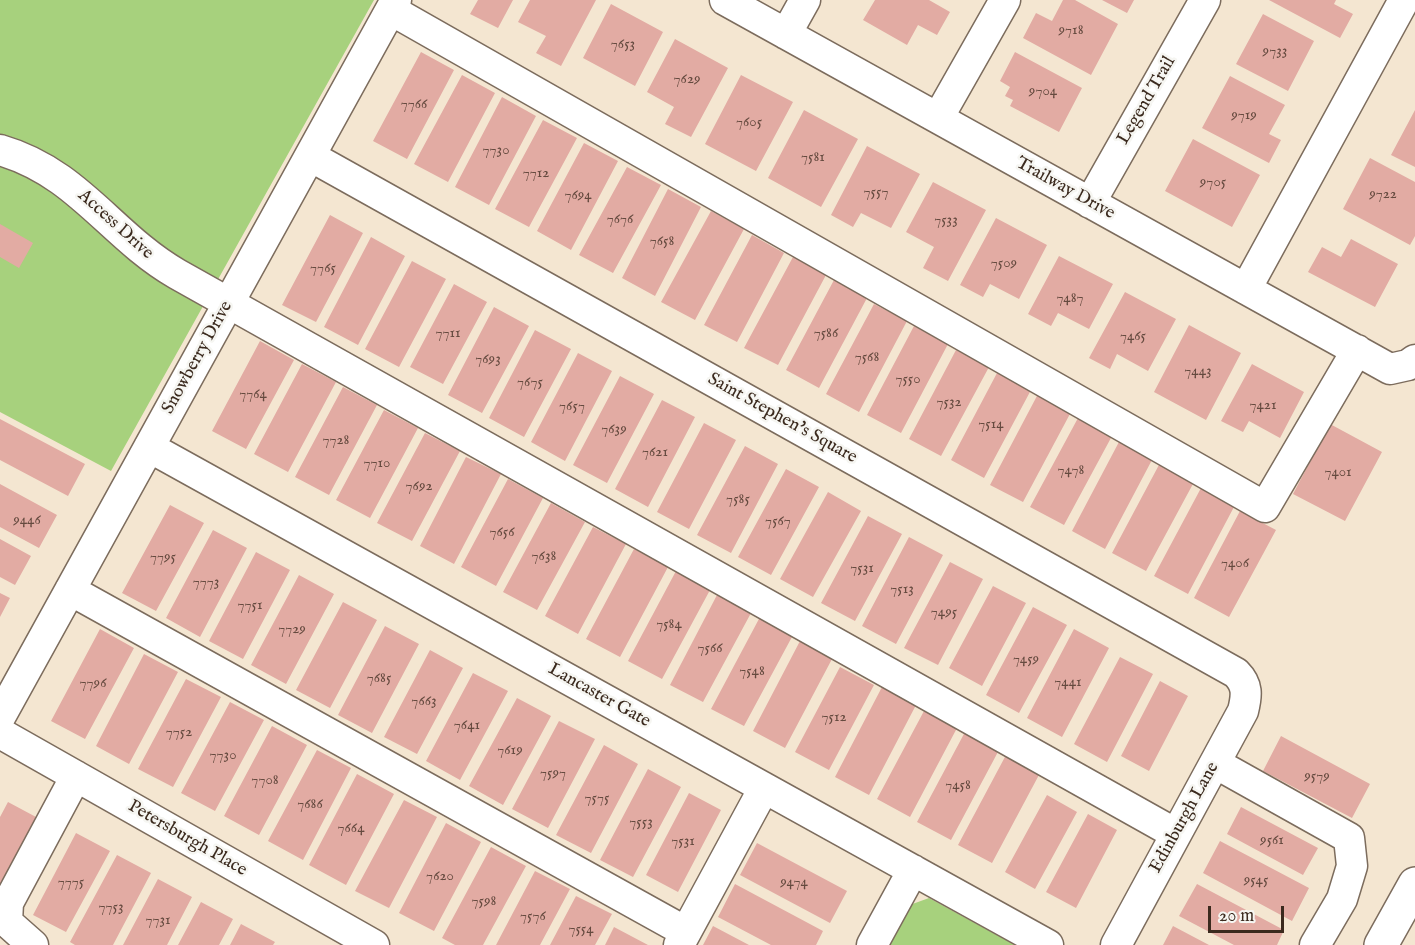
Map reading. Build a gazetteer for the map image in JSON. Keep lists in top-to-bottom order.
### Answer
{
  "streets": {
    "street": [
      "Legend Trail",
      "Trailway Drive",
      "Access Drive",
      "Snowberry Drive",
      "Saint Stephen's Square",
      "Lancaster Gate",
      "Edinburgh Lane",
      "Petersburgh Place"
    ]
  },
  "crossings": [
    ["Legend Trail", "Trailway Drive"],
    ["Access Drive", "Snowberry Drive"],
    ["Access Drive", "Edinburgh Lane"],
    ["Snowberry Drive", "Saint Stephen's Square"],
    ["Snowberry Drive", "Lancaster Gate"],
    ["Saint Stephen's Square", "Edinburgh Lane"]
  ],
  "house_numbers": [
    "9718",
    "7653",
    "9733",
    "7629",
    "9704",
    "7766",
    "9719",
    "7605",
    "7730",
    "7581",
    "7712",
    "9705",
    "7557",
    "9722",
    "7694",
    "7676",
    "7533",
    "7658",
    "7509",
    "7765",
    "7487",
    "7711",
    "7586",
    "7465",
    "7568",
    "7693",
    "7443",
    "7550",
    "7675",
    "7764",
    "7532",
    "7421",
    "7657",
    "7514",
    "7639",
    "7728",
    "7621",
    "7710",
    "7478",
    "7401",
    "7692",
    "7585",
    "9446",
    "7567",
    "7656",
    "7638",
    "7795",
    "7406",
    "7531",
    "7773",
    "7513",
    "7751",
    "7495",
    "7584",
    "7729",
    "7566",
    "7459",
    "7548",
    "7685",
    "7441",
    "7796",
    "7663",
    "7512",
    "7641",
    "7752",
    "7619",
    "7730",
    "7597",
    "9579",
    "7708",
    "7458",
    "7575",
    "7686",
    "7553",
    "7664",
    "9561",
    "7531",
    "7620",
    "9545",
    "7775",
    "9474",
    "7598",
    "7753",
    "7576",
    "7731",
    "7554"
  ],
  "scale_bar": "20 m"
}
